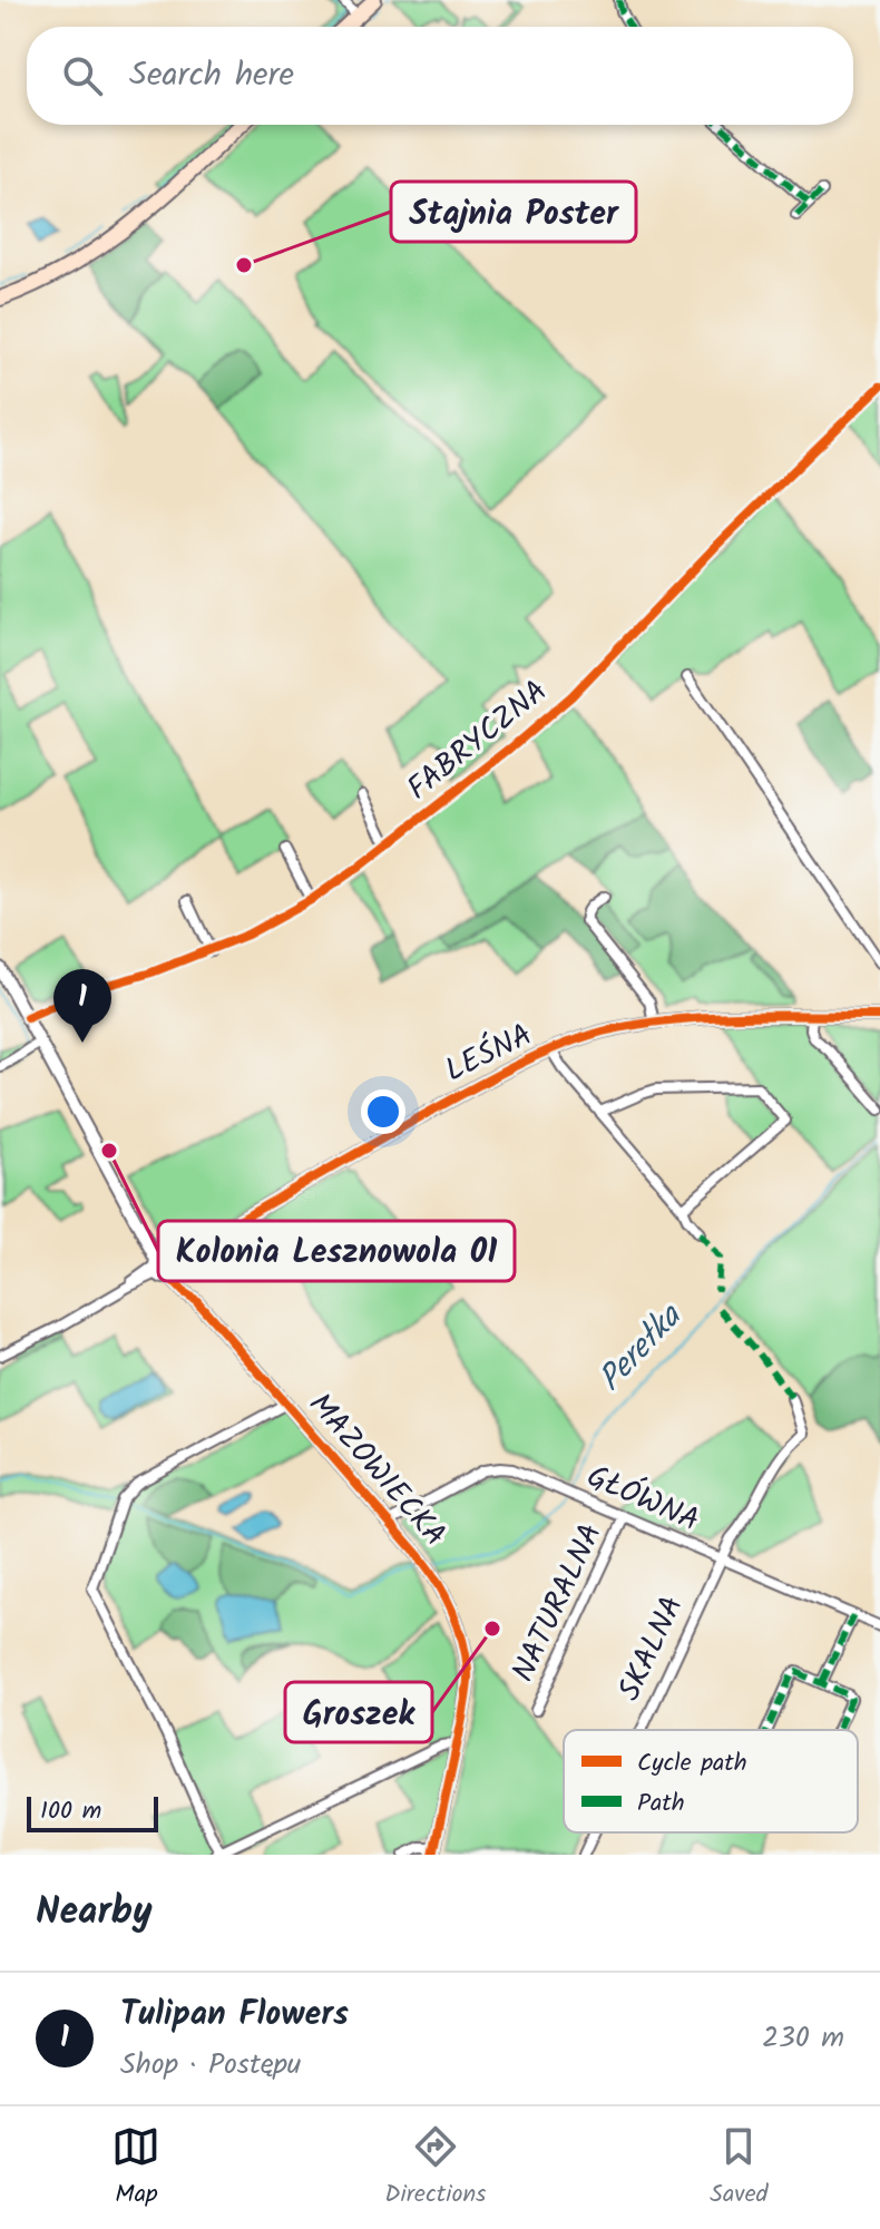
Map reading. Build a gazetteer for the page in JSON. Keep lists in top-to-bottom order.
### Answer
{
  "streets": {
    "street": [
      "FABRYCZNA",
      "LEŚNA",
      "MAZOWIECKA",
      "GŁÓWNA",
      "NATURALNA",
      "SKALNA"
    ]
  },
  "crossings": [
    ["FABRYCZNA", "MAZOWIECKA"],
    ["LEŚNA", "MAZOWIECKA"],
    ["MAZOWIECKA", "GŁÓWNA"],
    ["GŁÓWNA", "NATURALNA"],
    ["GŁÓWNA", "SKALNA"]
  ],
  "water": ["Perełka"],
  "places": ["Stajnia Poster", "Kolonia Lesznowola 01", "Groszek"],
  "legend": ["Cycle path", "Path"],
  "scale_bar": "100 m",
  "page": {
    "search": "Search here",
    "pins": "1",
    "scale": "100 m",
    "heading": "Nearby",
    "list": [
      {
        "mark": "1",
        "name": "Tulipan Flowers",
        "note": "Shop · Postępu",
        "value": "230 m"
      }
    ],
    "nav": ["Map", "Directions", "Saved"]
  }
}
